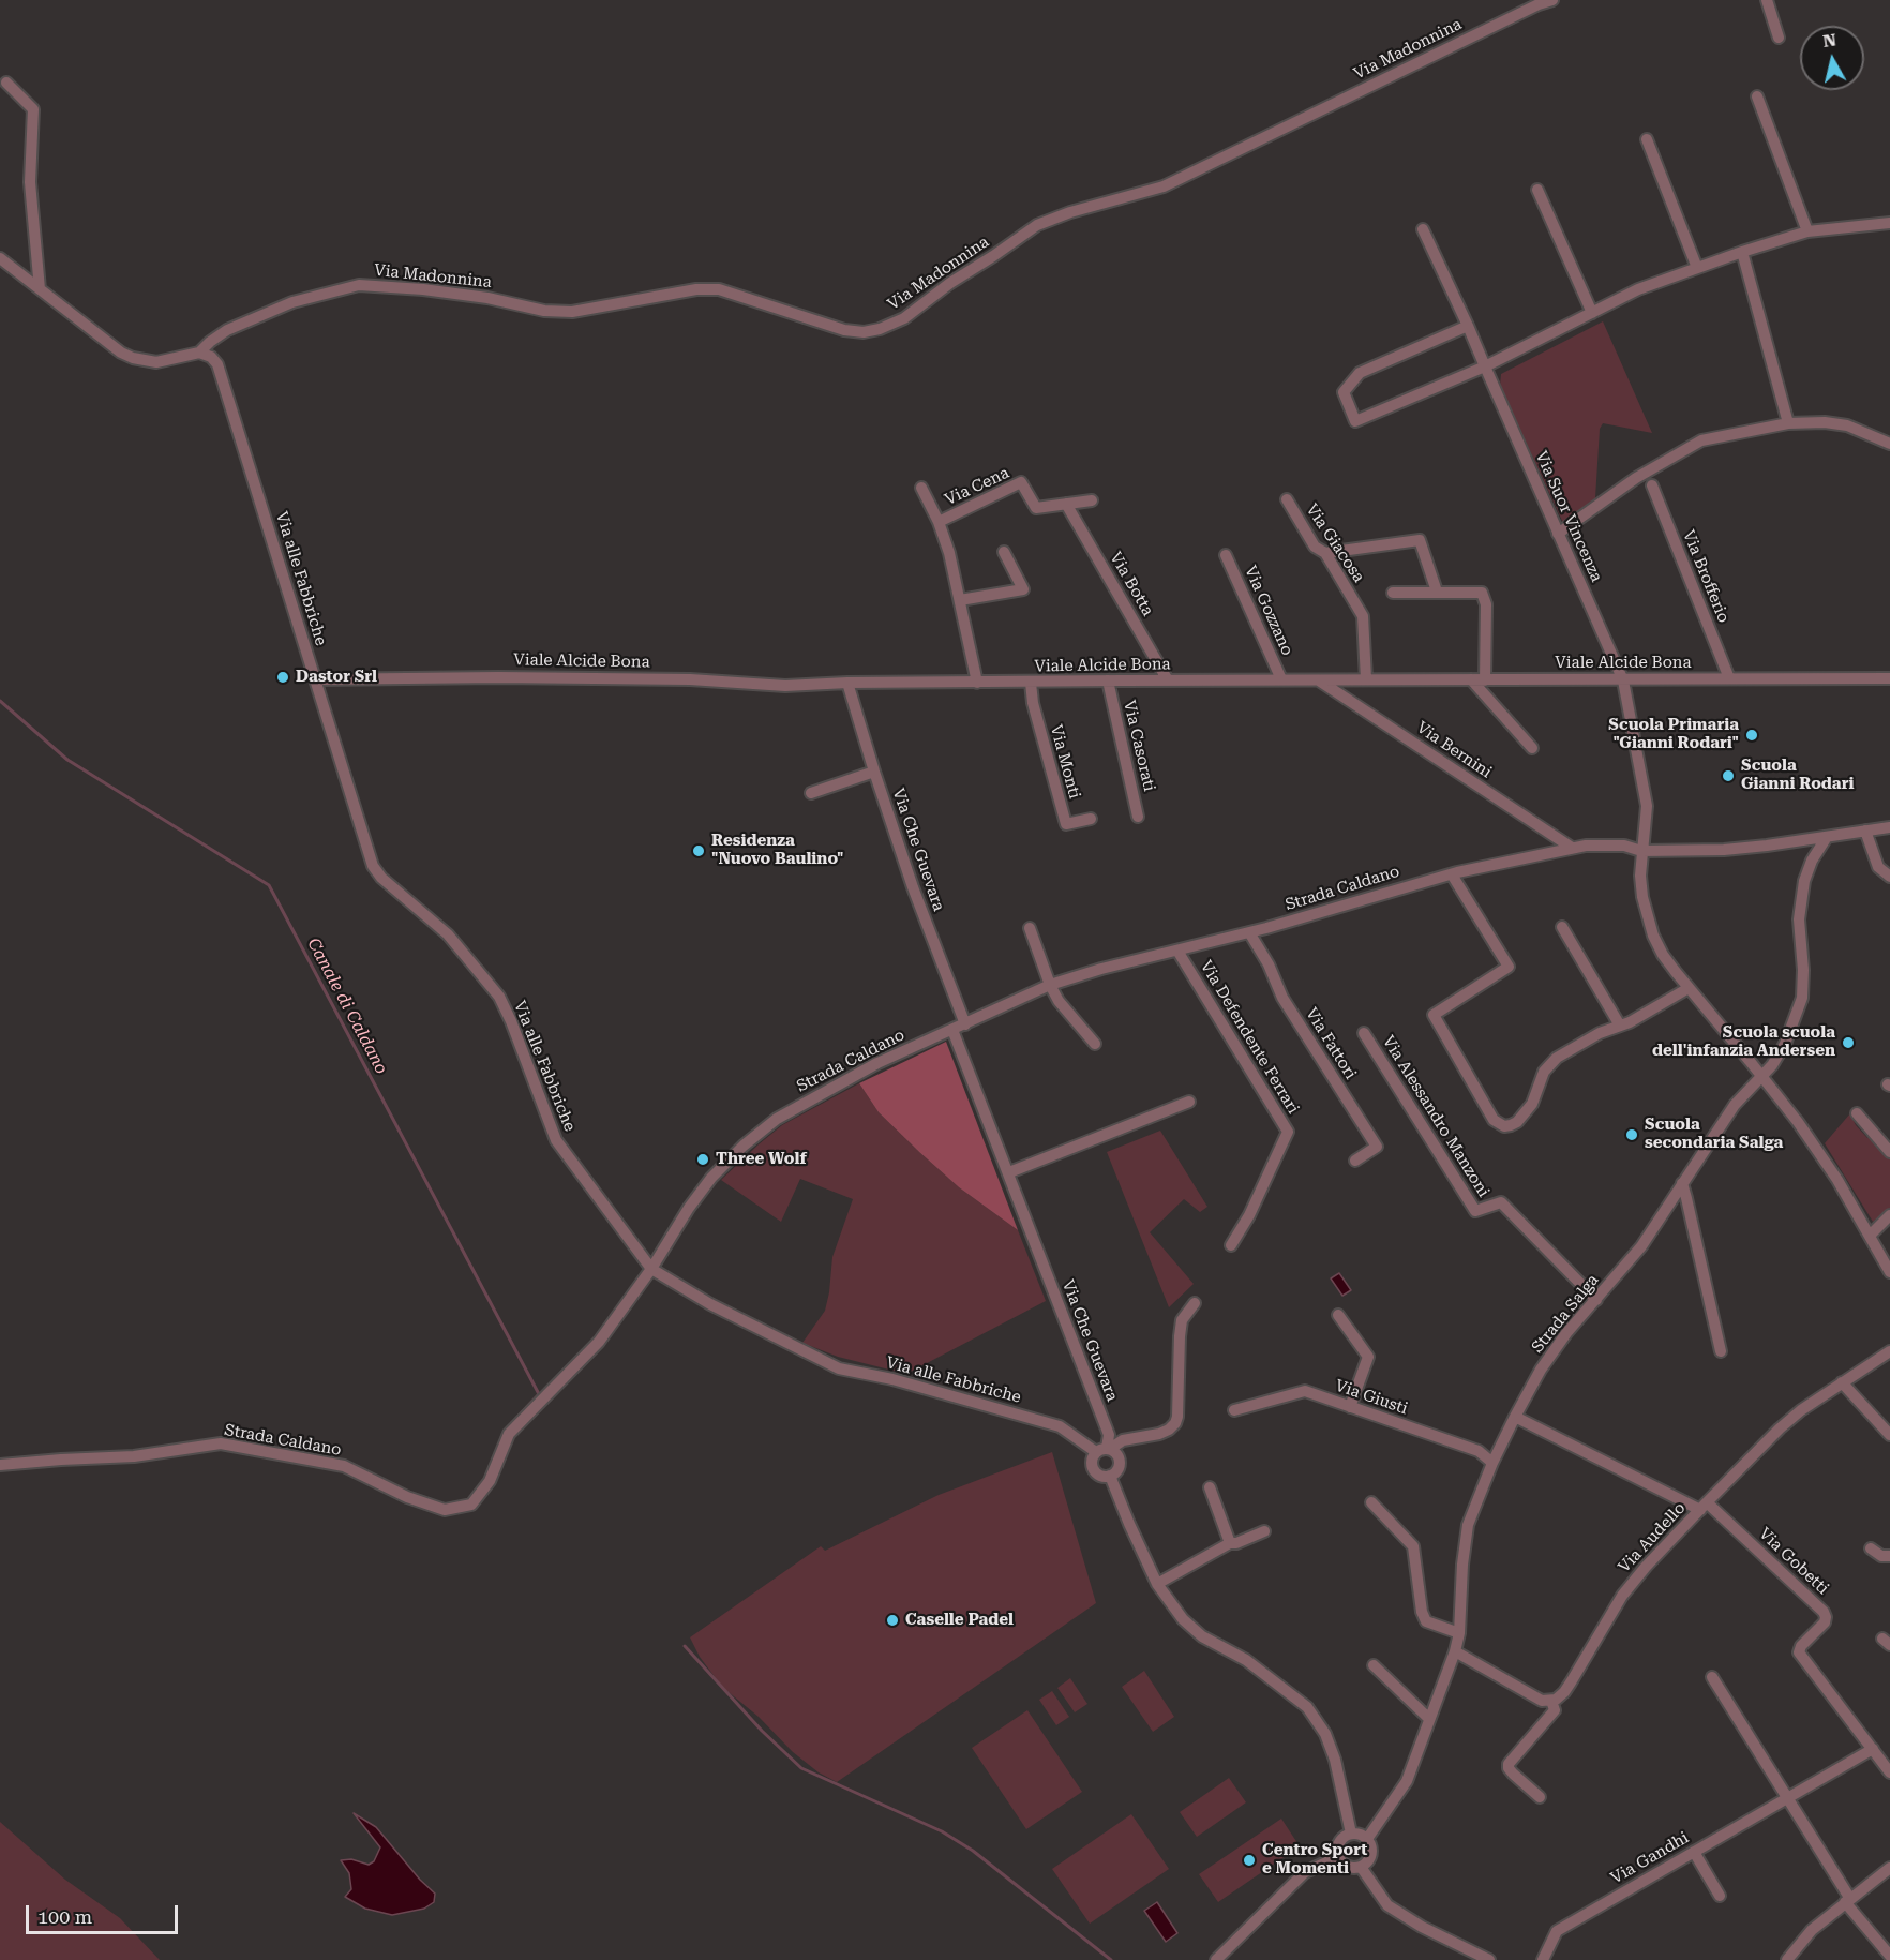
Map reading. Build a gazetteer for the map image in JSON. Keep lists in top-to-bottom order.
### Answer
{
  "streets": {
    "street": [
      "Via Madonnina",
      "Via Cena",
      "Via Suor Vincenza",
      "Via Giacosa",
      "Via Brofferio",
      "Via alle Fabbriche",
      "Via Botta",
      "Via Gozzano",
      "Viale Alcide Bona",
      "Via Casorati",
      "Via Bernini",
      "Via Monti",
      "Via Che Guevara",
      "Strada Caldano",
      "Via Defendente Ferrari",
      "Via Fattori",
      "Via Alessandro Manzoni",
      "Strada Salga",
      "Via Giusti",
      "Via Audello",
      "Via Gobetti",
      "Via Gandhi"
    ]
  },
  "crossings": [
    ["Via Madonnina", "Via alle Fabbriche"],
    ["Via Cena", "Via Botta"],
    ["Via Cena", "Viale Alcide Bona"],
    ["Via Suor Vincenza", "Viale Alcide Bona"],
    ["Via Suor Vincenza", "Strada Caldano"],
    ["Via Suor Vincenza", "Strada Salga"],
    ["Via Giacosa", "Viale Alcide Bona"],
    ["Via Brofferio", "Viale Alcide Bona"],
    ["Via alle Fabbriche", "Viale Alcide Bona"],
    ["Via alle Fabbriche", "Via Che Guevara"],
    ["Via alle Fabbriche", "Strada Caldano"],
    ["Via Botta", "Viale Alcide Bona"],
    ["Via Gozzano", "Viale Alcide Bona"],
    ["Viale Alcide Bona", "Via Casorati"],
    ["Viale Alcide Bona", "Via Bernini"],
    ["Viale Alcide Bona", "Via Monti"],
    ["Viale Alcide Bona", "Via Che Guevara"],
    ["Via Bernini", "Strada Caldano"],
    ["Via Che Guevara", "Strada Caldano"],
    ["Strada Caldano", "Via Defendente Ferrari"],
    ["Strada Caldano", "Via Fattori"],
    ["Strada Caldano", "Strada Salga"],
    ["Via Alessandro Manzoni", "Strada Salga"],
    ["Strada Salga", "Via Giusti"],
    ["Via Audello", "Via Gobetti"],
    ["Via Gobetti", "Via Gandhi"]
  ],
  "water": ["Canale di Caldano"],
  "places": [
    "Dastor Srl",
    "Scuola Primaria \"Gianni Rodari\"",
    "Scuola Gianni Rodari",
    "Residenza \"Nuovo Baulino\"",
    "Scuola scuola dell'infanzia Andersen",
    "Scuola secondaria Salga",
    "Three Wolf",
    "Caselle Padel",
    "Centro Sport e Momenti"
  ],
  "scale_bar": "100 m",
  "north": "top"
}
